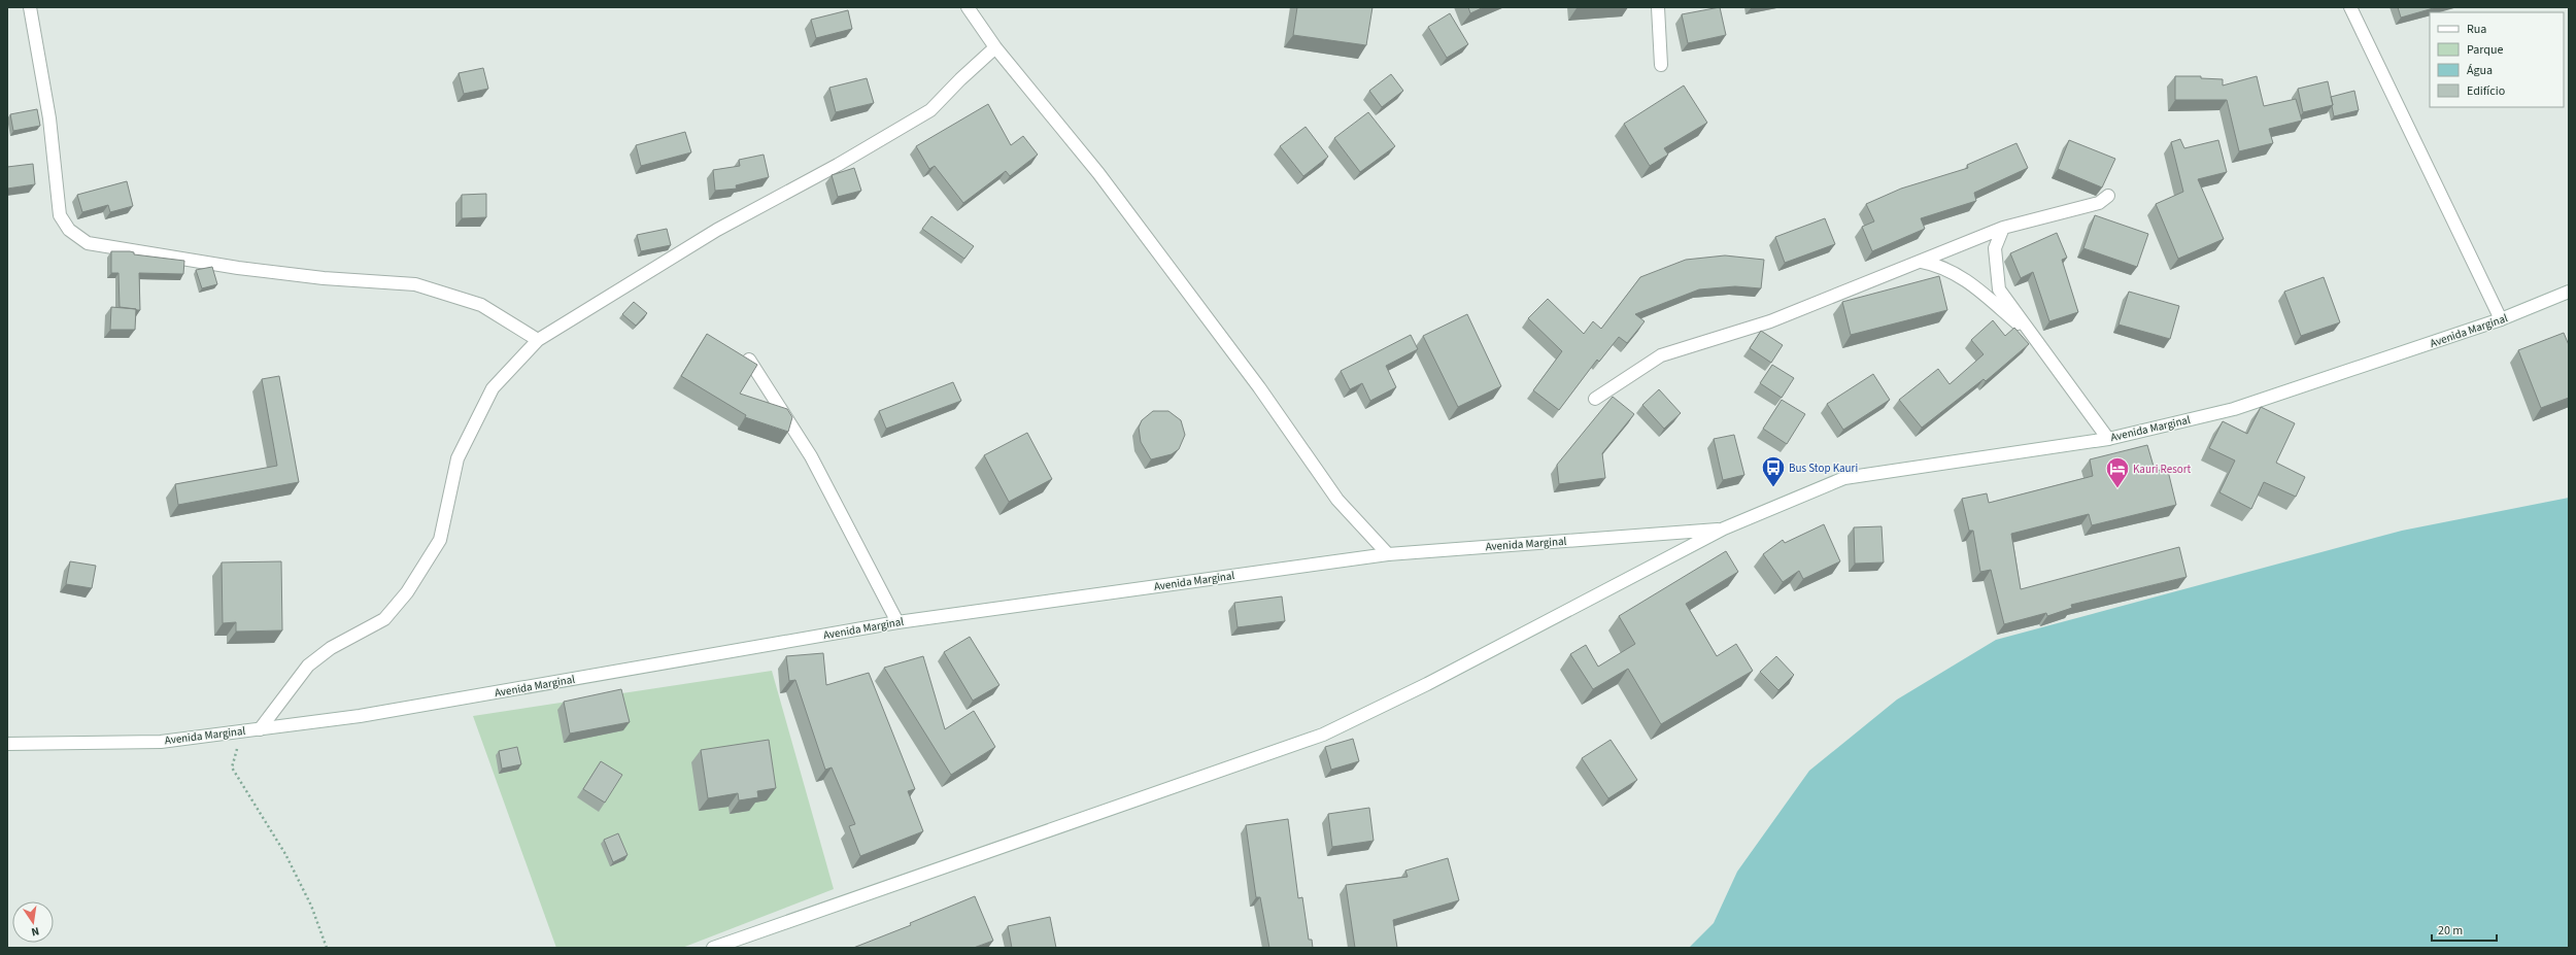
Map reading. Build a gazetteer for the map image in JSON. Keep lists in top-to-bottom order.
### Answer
{
  "streets": {
    "street": ["Avenida Marginal"]
  },
  "places": {
    "bus stop": ["Bus Stop Kauri"],
    "hotel": ["Kauri Resort"]
  },
  "legend": [
    "Rua",
    "Parque",
    "Água",
    "Edifício"
  ],
  "scale_bar": "20 m",
  "north": "bottom"
}
